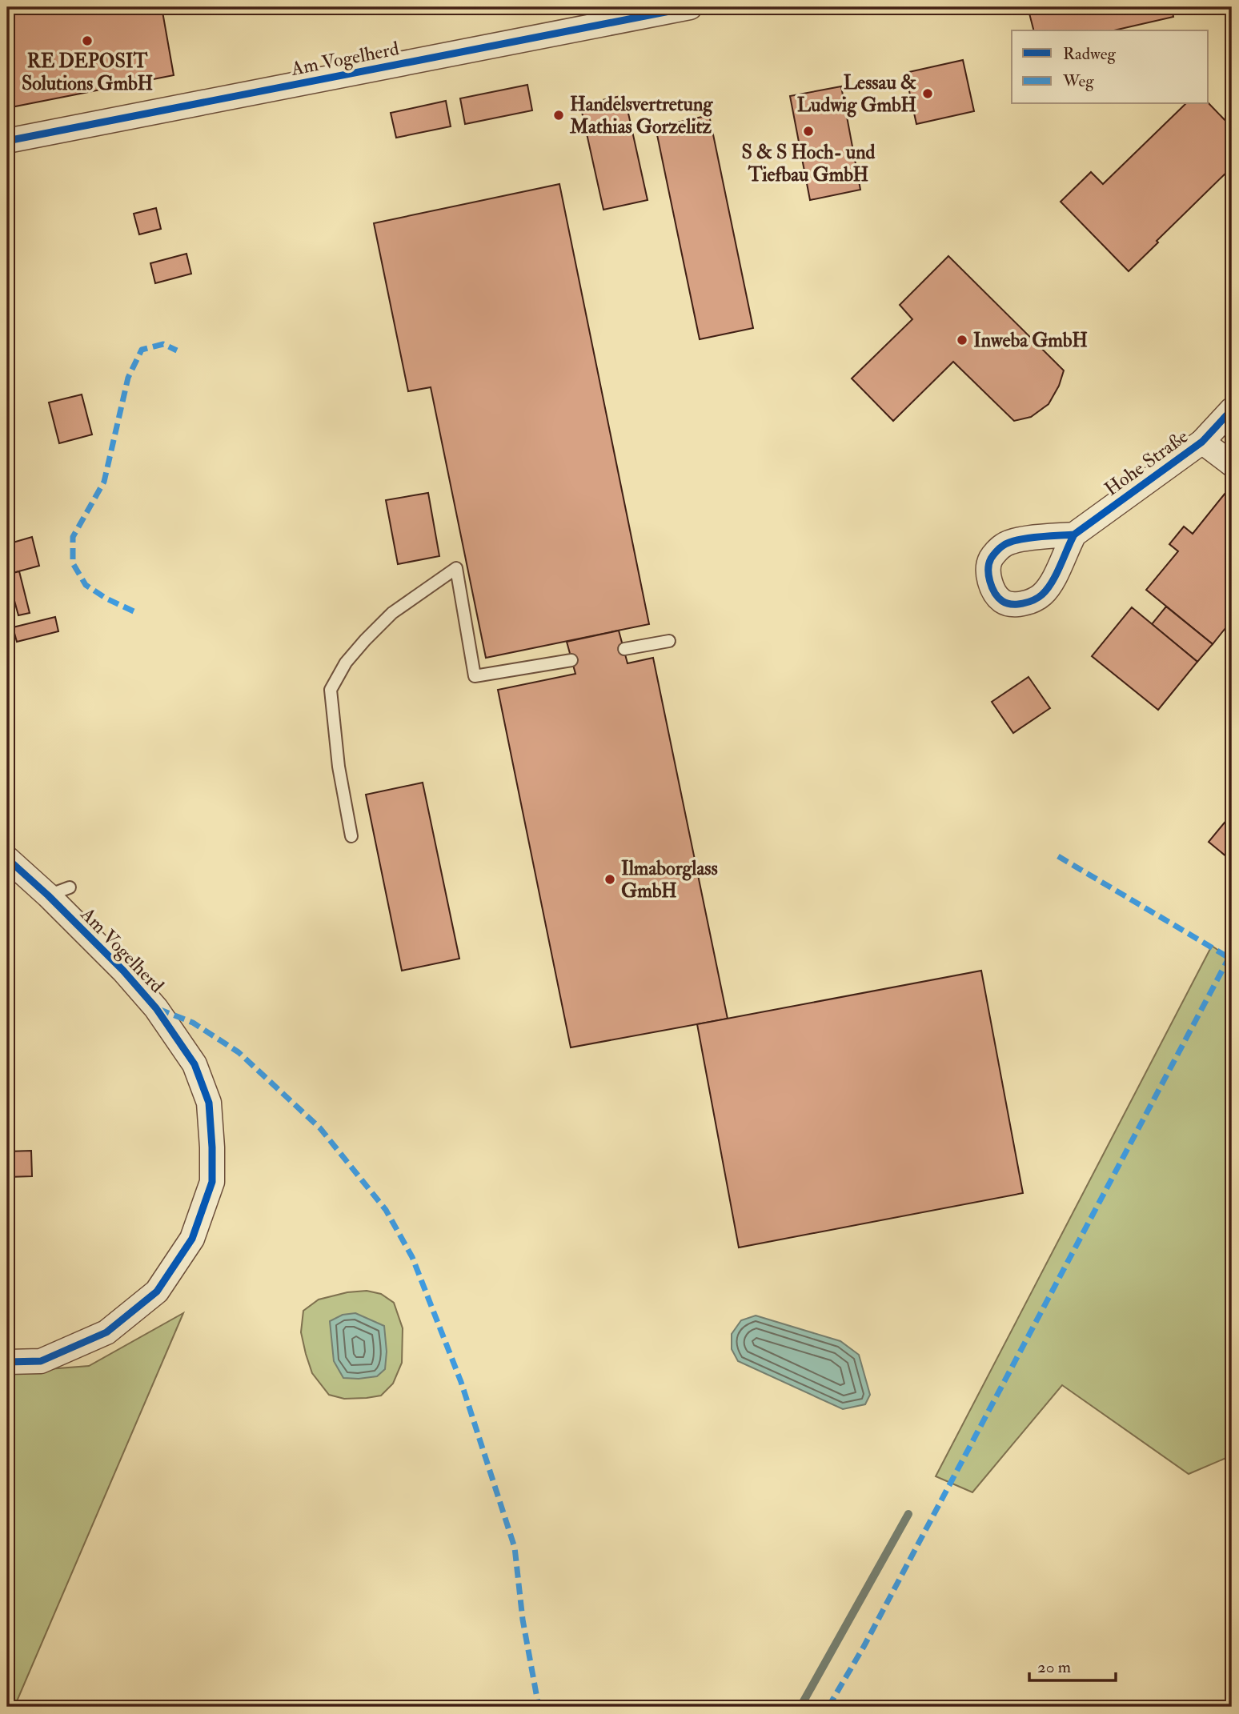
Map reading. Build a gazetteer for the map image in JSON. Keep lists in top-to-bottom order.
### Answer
{
  "streets": {
    "street": ["Am Vogelherd", "Hohe Straße"]
  },
  "places": [
    "RE DEPOSIT Solutions GmbH",
    "Lessau & Ludwig GmbH",
    "Handelsvertretung Mathias Gorzelitz",
    "S & S Hoch- und Tiefbau GmbH",
    "Inweba GmbH",
    "Ilmaborglass GmbH"
  ],
  "legend": ["Radweg", "Weg"],
  "scale_bar": "20 m"
}
